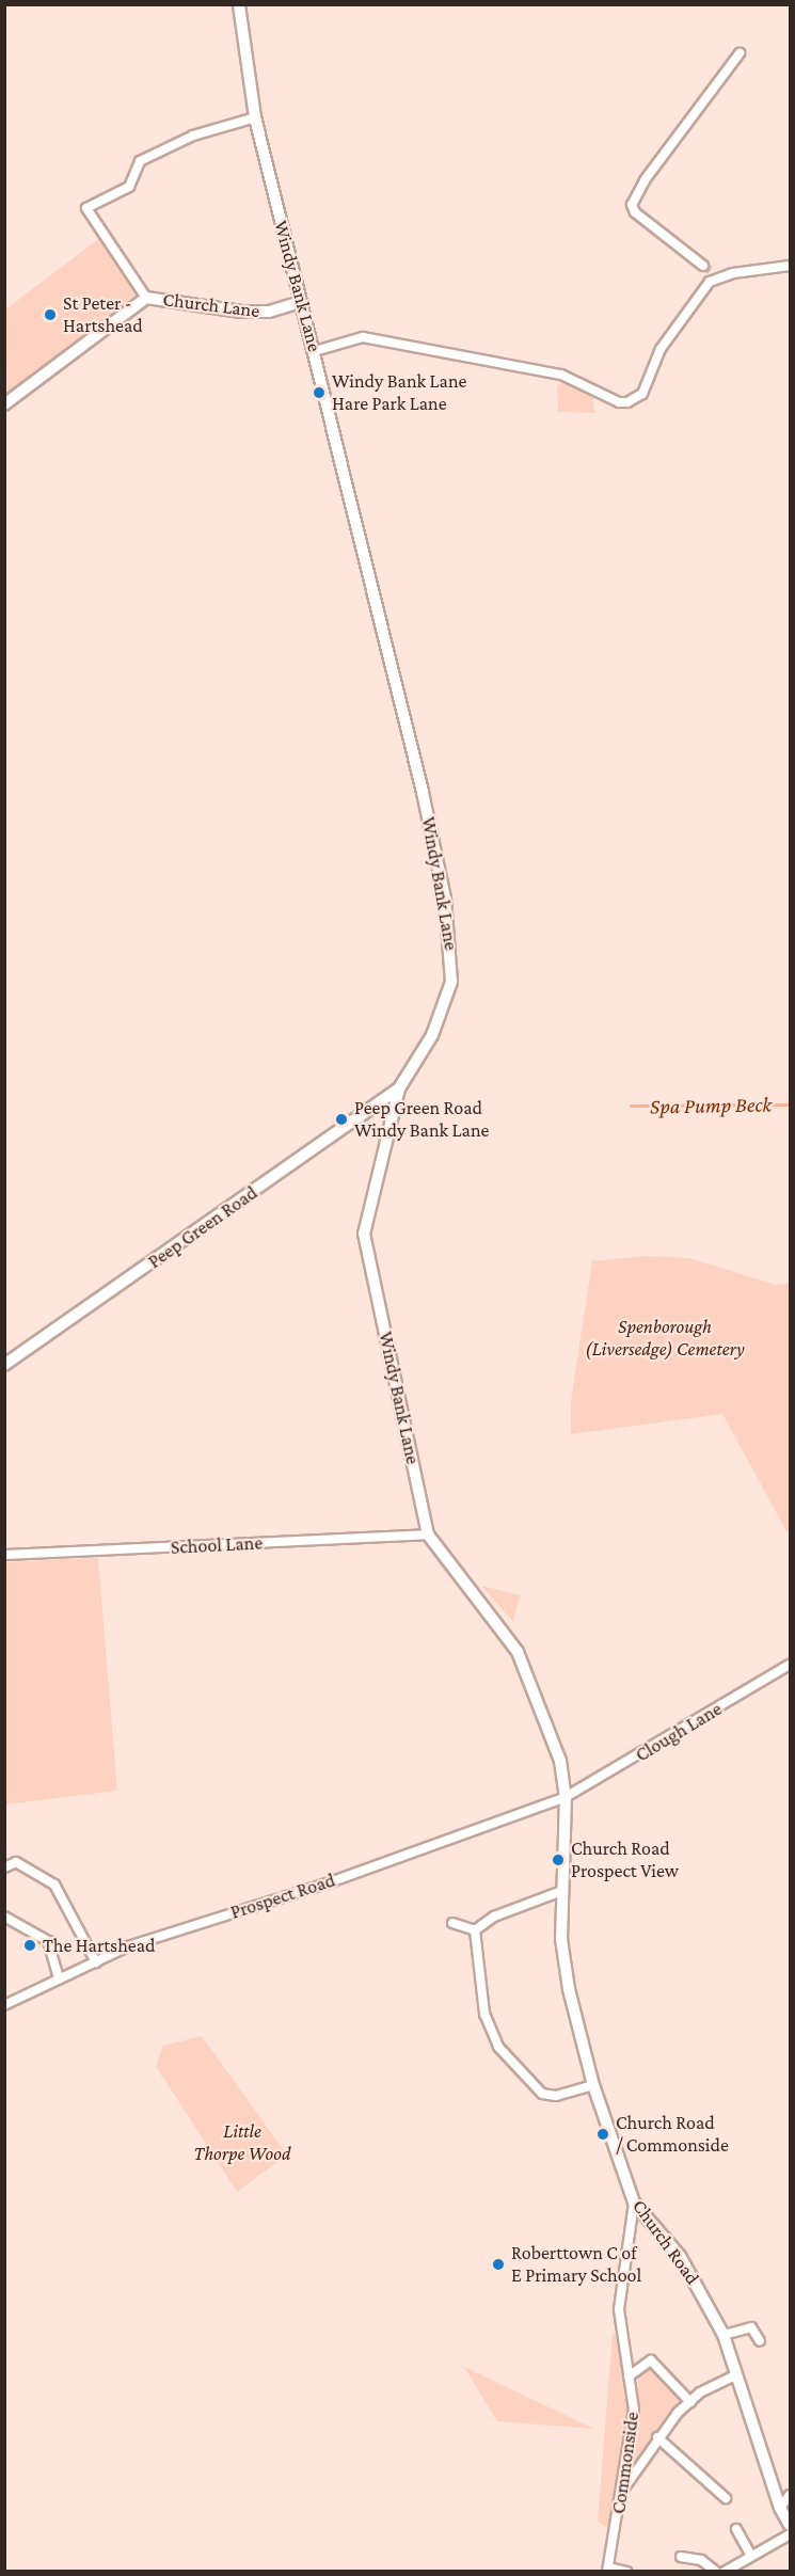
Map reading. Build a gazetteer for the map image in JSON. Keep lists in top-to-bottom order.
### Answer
{
  "streets": {
    "street": [
      "Windy Bank Lane",
      "Church Lane",
      "Peep Green Road",
      "School Lane",
      "Clough Lane",
      "Prospect Road",
      "Church Road",
      "Commonside"
    ]
  },
  "crossings": [
    ["Windy Bank Lane", "Church Lane"],
    ["Windy Bank Lane", "Peep Green Road"],
    ["Windy Bank Lane", "School Lane"],
    ["Windy Bank Lane", "Clough Lane"],
    ["Windy Bank Lane", "Prospect Road"],
    ["Windy Bank Lane", "Church Road"],
    ["Clough Lane", "Prospect Road"],
    ["Clough Lane", "Church Road"],
    ["Prospect Road", "Church Road"],
    ["Church Road", "Commonside"]
  ],
  "water": ["Spa Pump Beck"],
  "parks": ["Spenborough (Liversedge) Cemetery", "Little Thorpe Wood"],
  "places": [
    "St Peter - Hartshead",
    "Windy Bank Lane Hare Park Lane",
    "Peep Green Road Windy Bank Lane",
    "Church Road Prospect View",
    "The Hartshead",
    "Church Road / Commonside",
    "Roberttown C of E Primary School"
  ]
}
